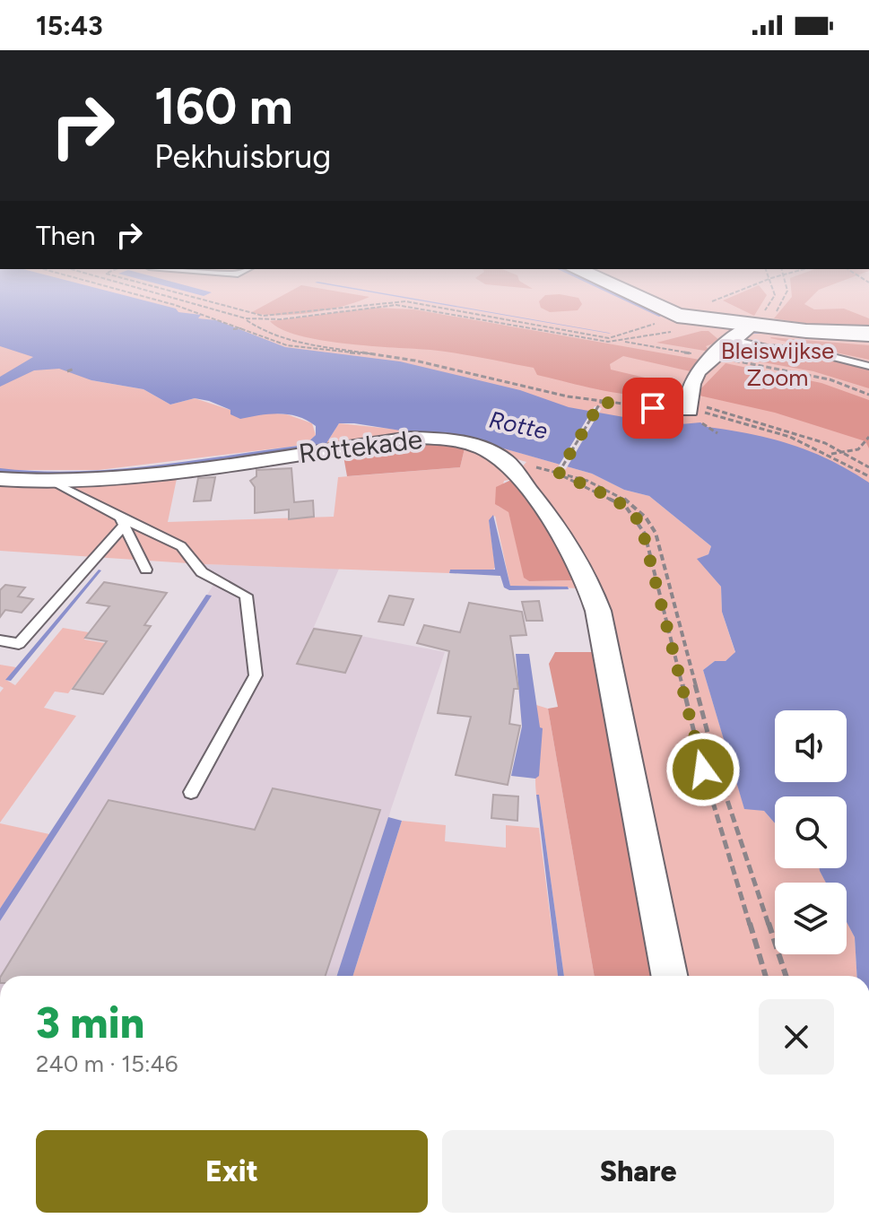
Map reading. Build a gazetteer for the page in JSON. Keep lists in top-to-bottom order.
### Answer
{
  "streets": {
    "street": ["Rottekade"]
  },
  "water": ["Rotte"],
  "parks": ["Bleiswijkse Zoom"],
  "page": {
    "status": "15:43",
    "turn": ["160 m", "Pekhuisbrug"],
    "then": "Then",
    "heading": ["3 min", "240 m · 15:46"],
    "buttons": ["Exit", "Share"]
  }
}
